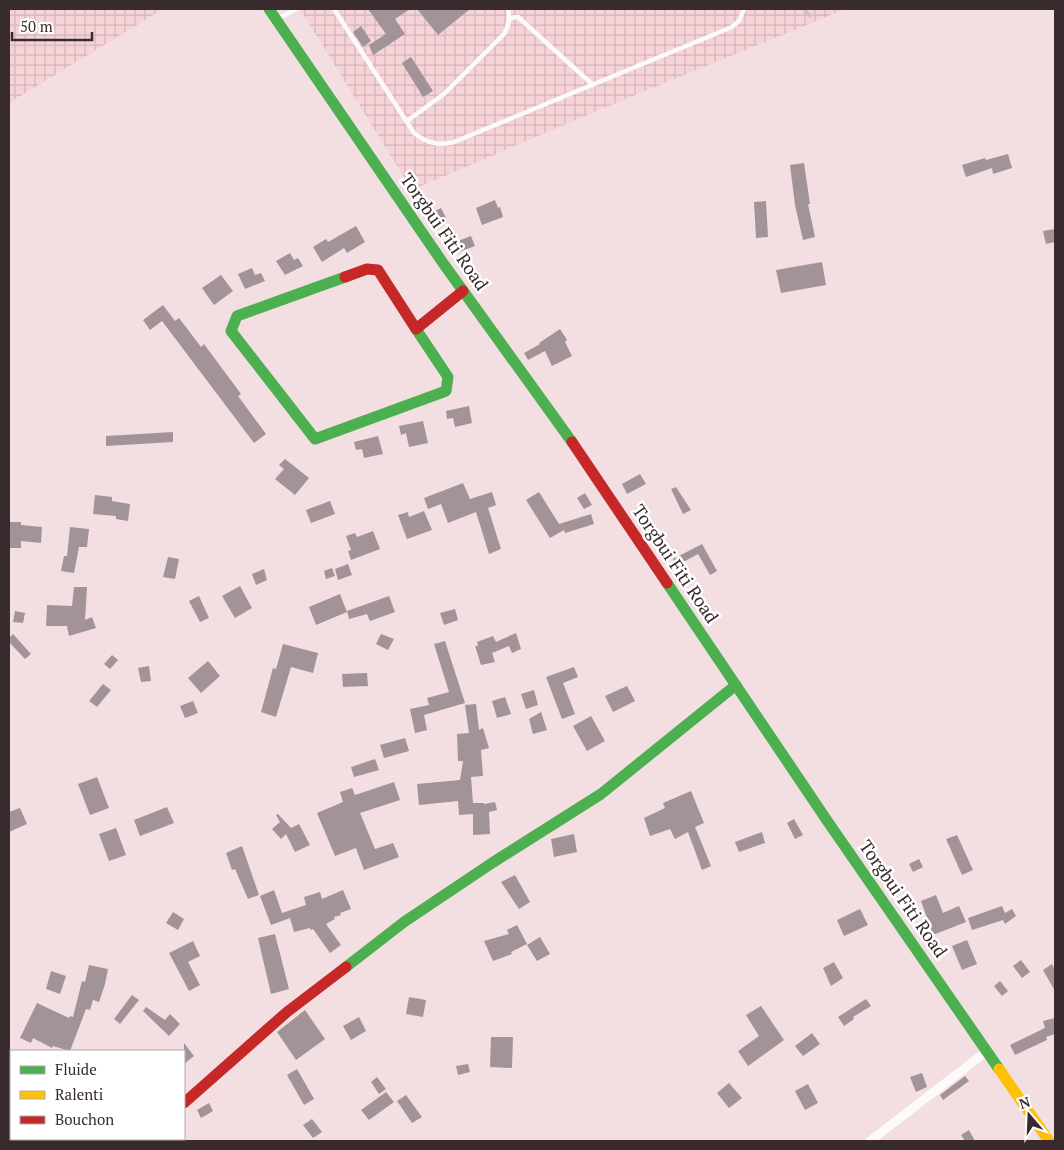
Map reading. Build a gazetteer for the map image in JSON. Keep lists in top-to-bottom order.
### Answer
{
  "streets": {
    "street": ["Torgbui Fiti Road"]
  },
  "legend": ["Fluide", "Ralenti", "Bouchon"],
  "scale_bar": "50 m",
  "north": "top"
}
